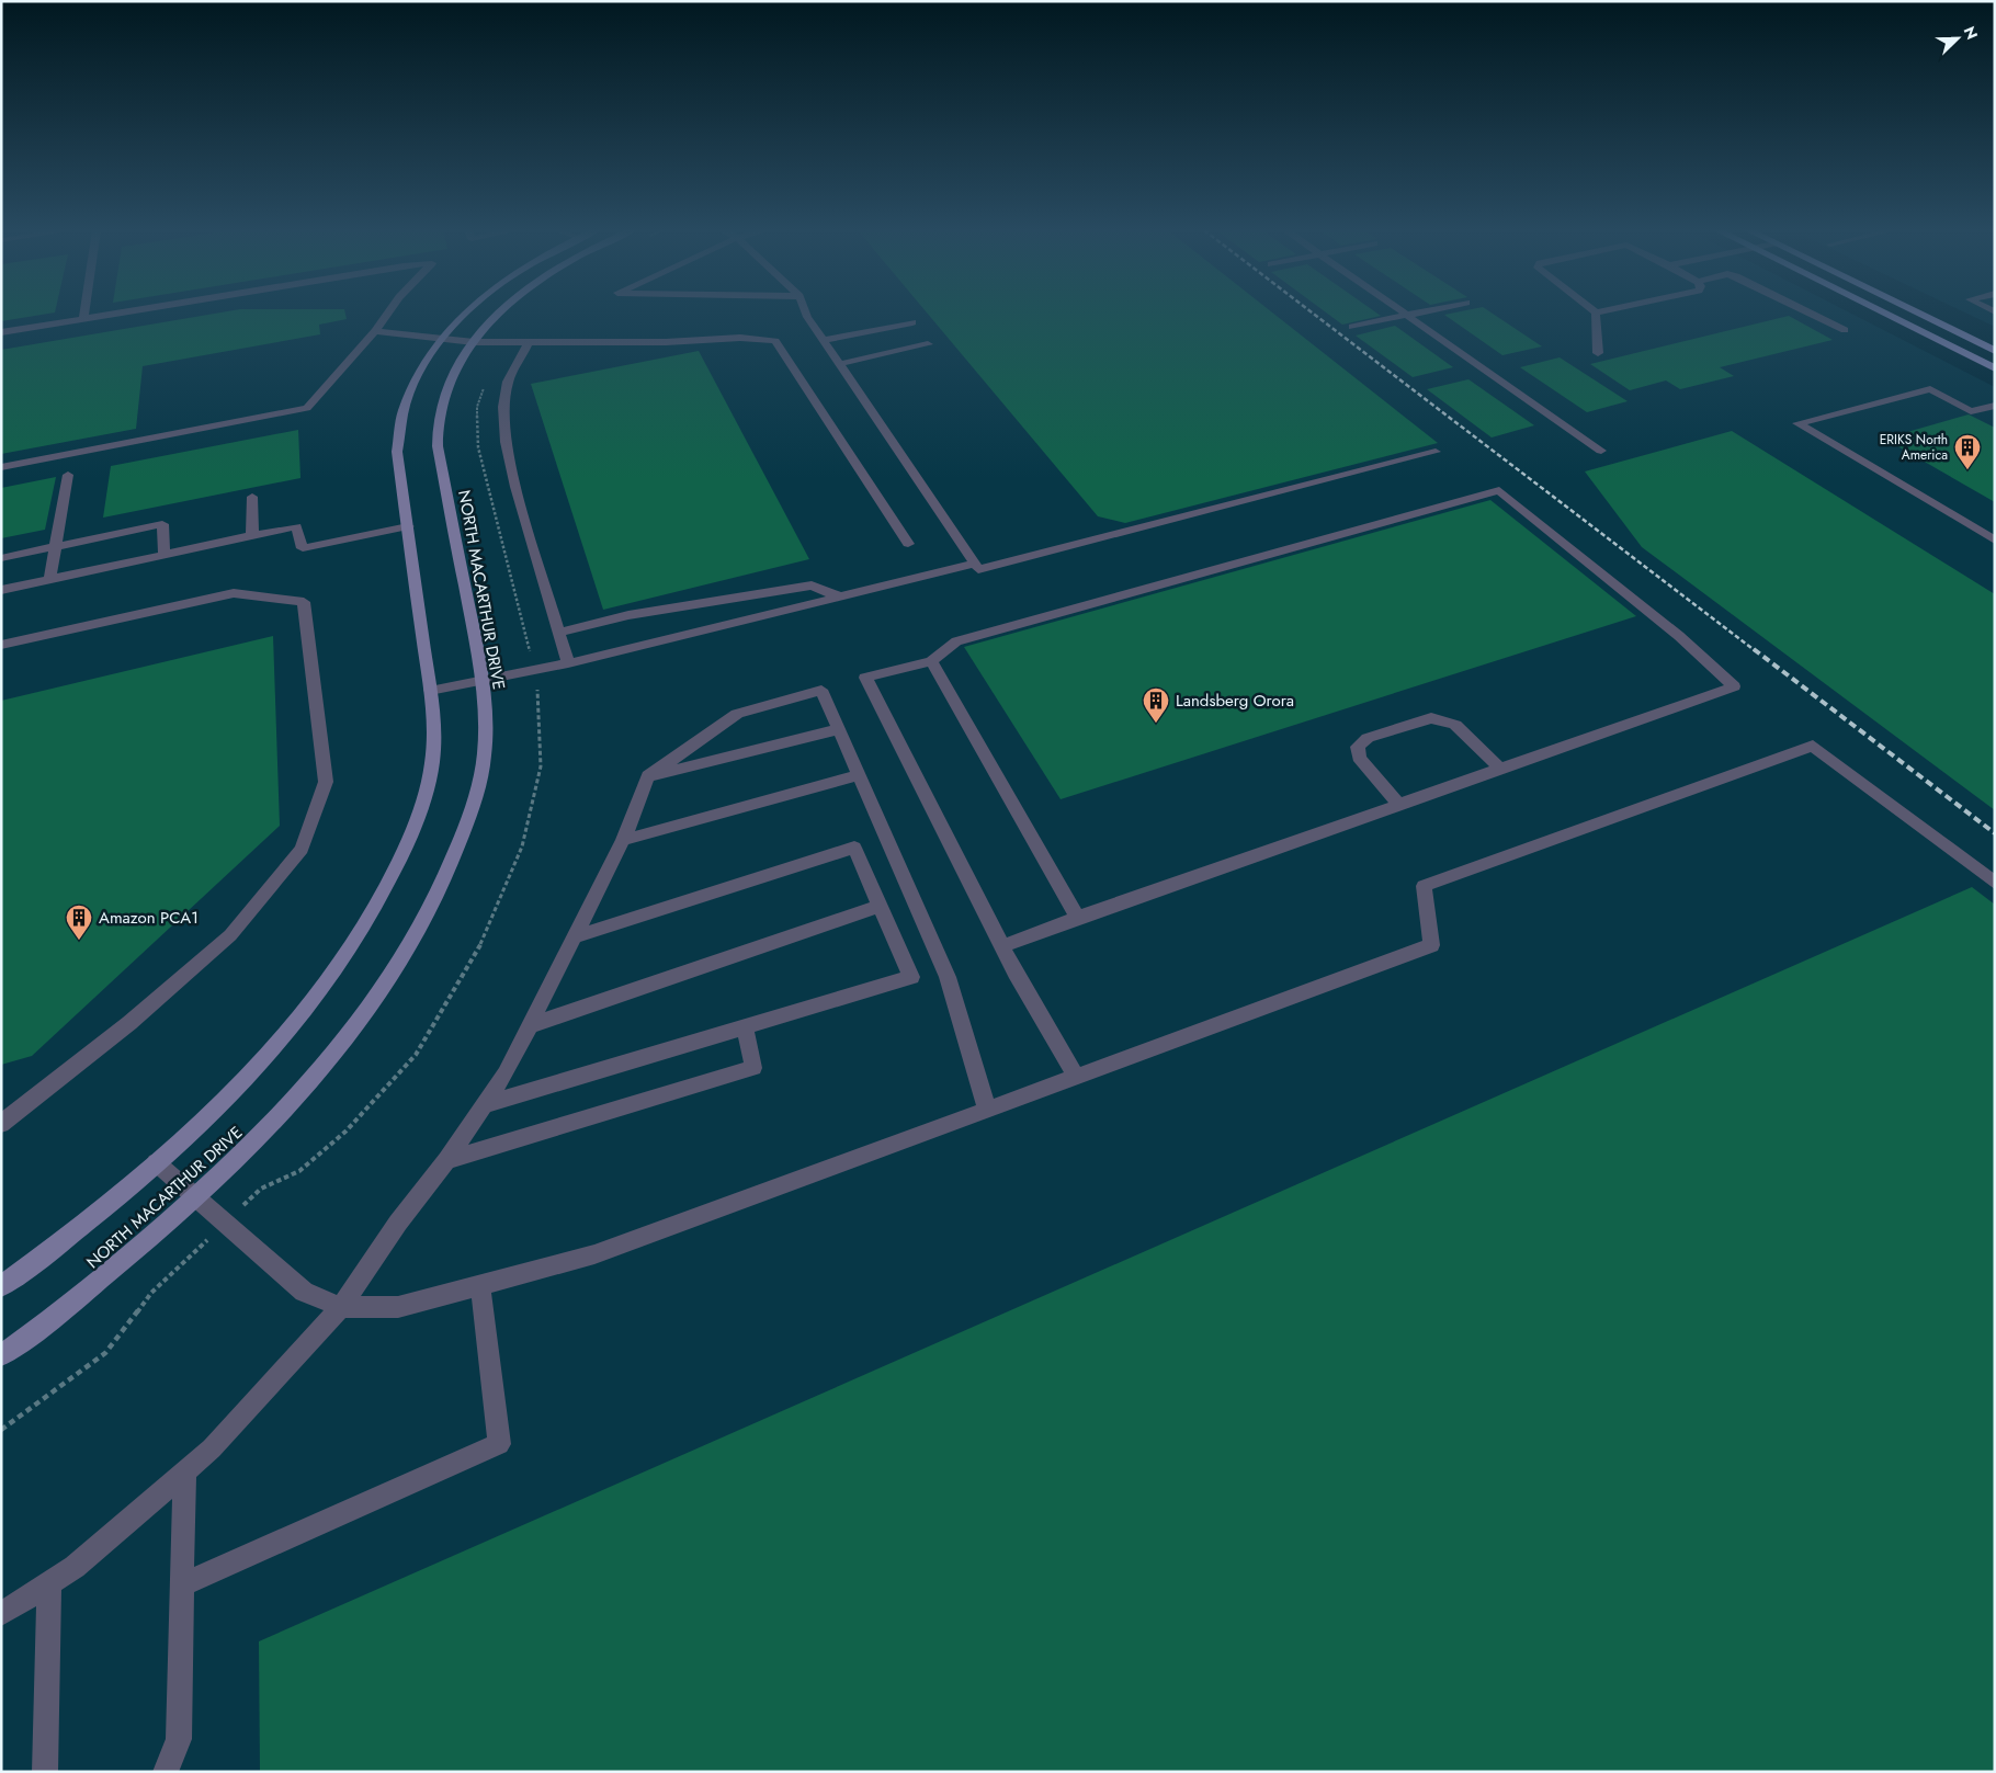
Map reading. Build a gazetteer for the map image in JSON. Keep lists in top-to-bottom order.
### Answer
{
  "streets": {
    "main road": ["NORTH MACARTHUR DRIVE"]
  },
  "places": {
    "building": ["ERIKS North America", "Landsberg Orora", "Amazon PCA1"]
  },
  "north": "top right"
}
